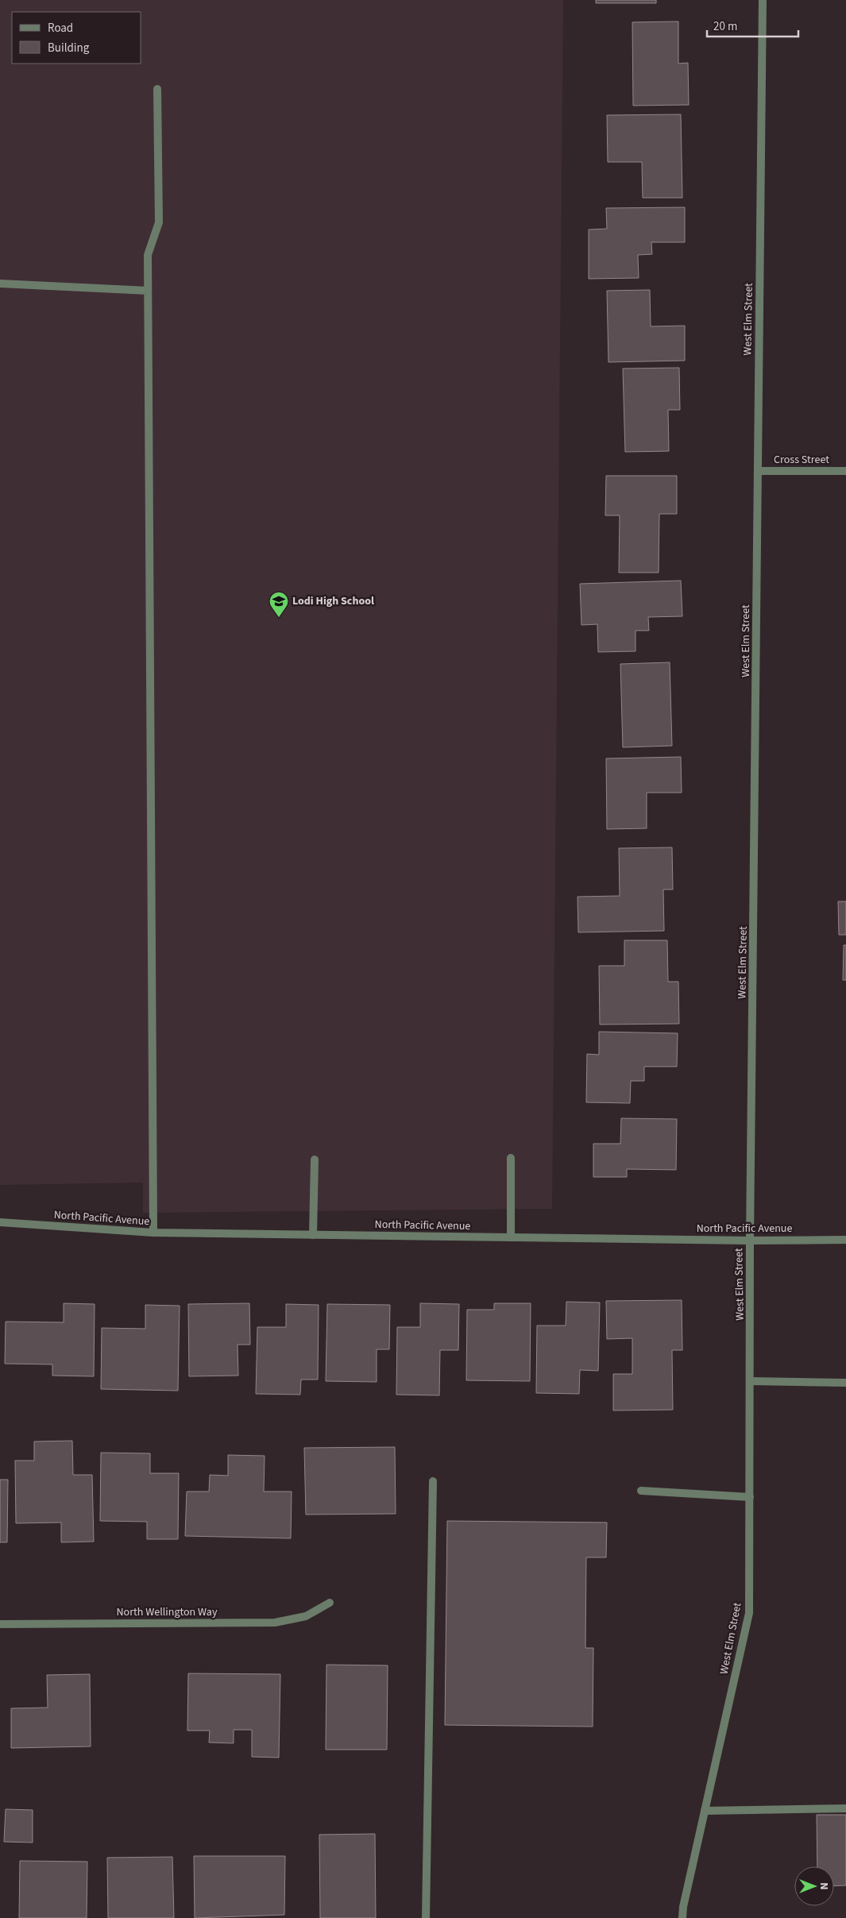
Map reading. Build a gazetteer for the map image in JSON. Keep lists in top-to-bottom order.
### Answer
{
  "streets": {
    "street": [
      "West Elm Street",
      "Cross Street",
      "North Pacific Avenue",
      "North Wellington Way"
    ]
  },
  "crossings": [
    ["West Elm Street", "Cross Street"],
    ["West Elm Street", "North Pacific Avenue"]
  ],
  "places": {
    "school or university": ["Lodi High School"]
  },
  "legend": ["Road", "Building"],
  "scale_bar": "20 m",
  "north": "right"
}
